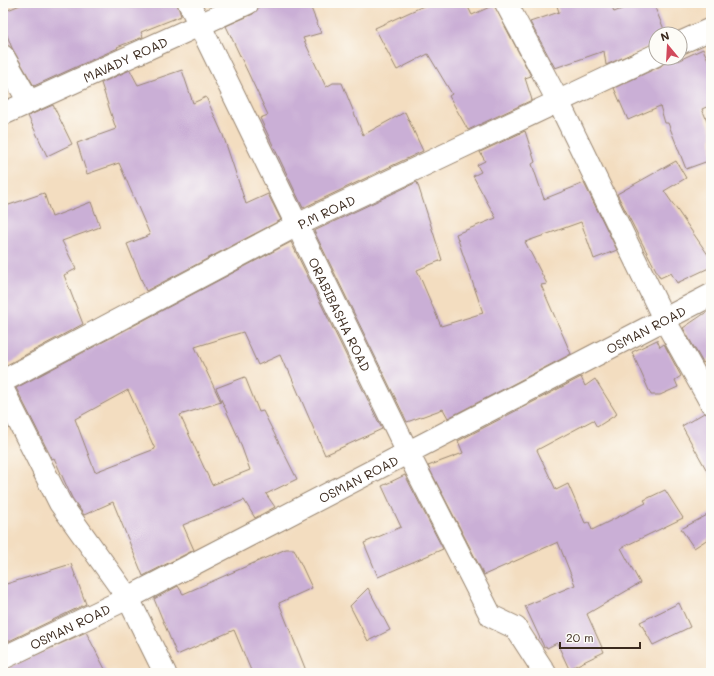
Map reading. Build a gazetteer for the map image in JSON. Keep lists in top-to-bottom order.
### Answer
{
  "streets": {
    "street": [
      "MAVADY ROAD",
      "P.M ROAD",
      "ORABIBASHA ROAD",
      "OSMAN ROAD"
    ]
  },
  "crossings": [
    ["MAVADY ROAD", "ORABIBASHA ROAD"],
    ["P.M ROAD", "ORABIBASHA ROAD"],
    ["ORABIBASHA ROAD", "OSMAN ROAD"]
  ],
  "scale_bar": "20 m",
  "north": "top"
}
